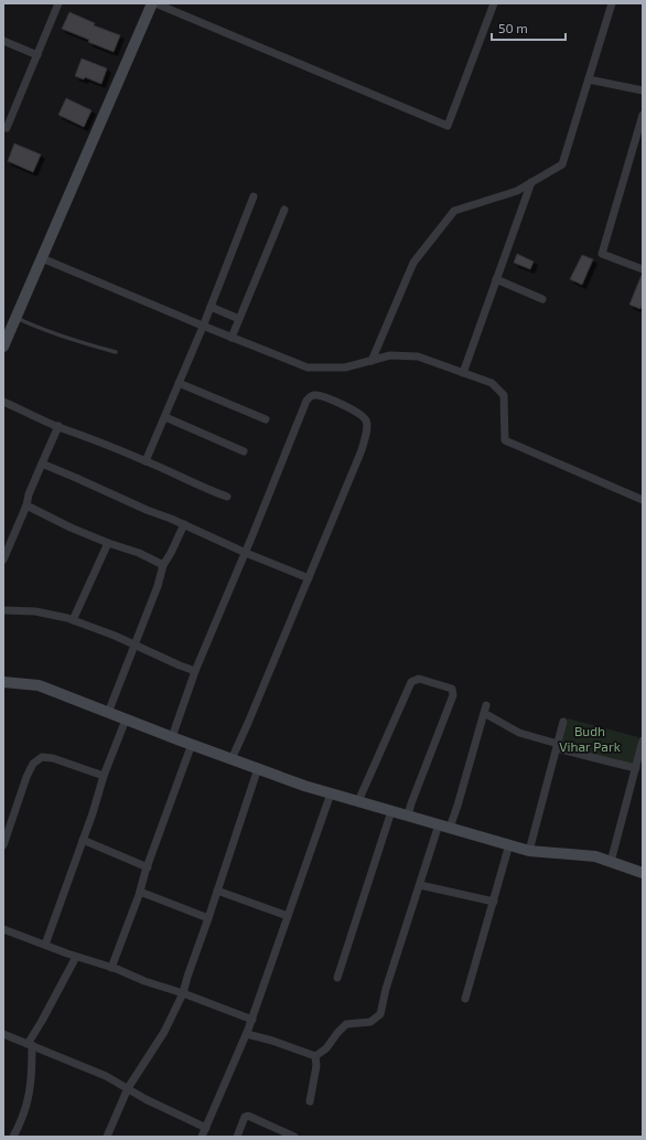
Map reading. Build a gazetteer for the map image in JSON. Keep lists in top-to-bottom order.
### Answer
{
  "parks": ["Budh Vihar Park"],
  "scale_bar": "50 m"
}
